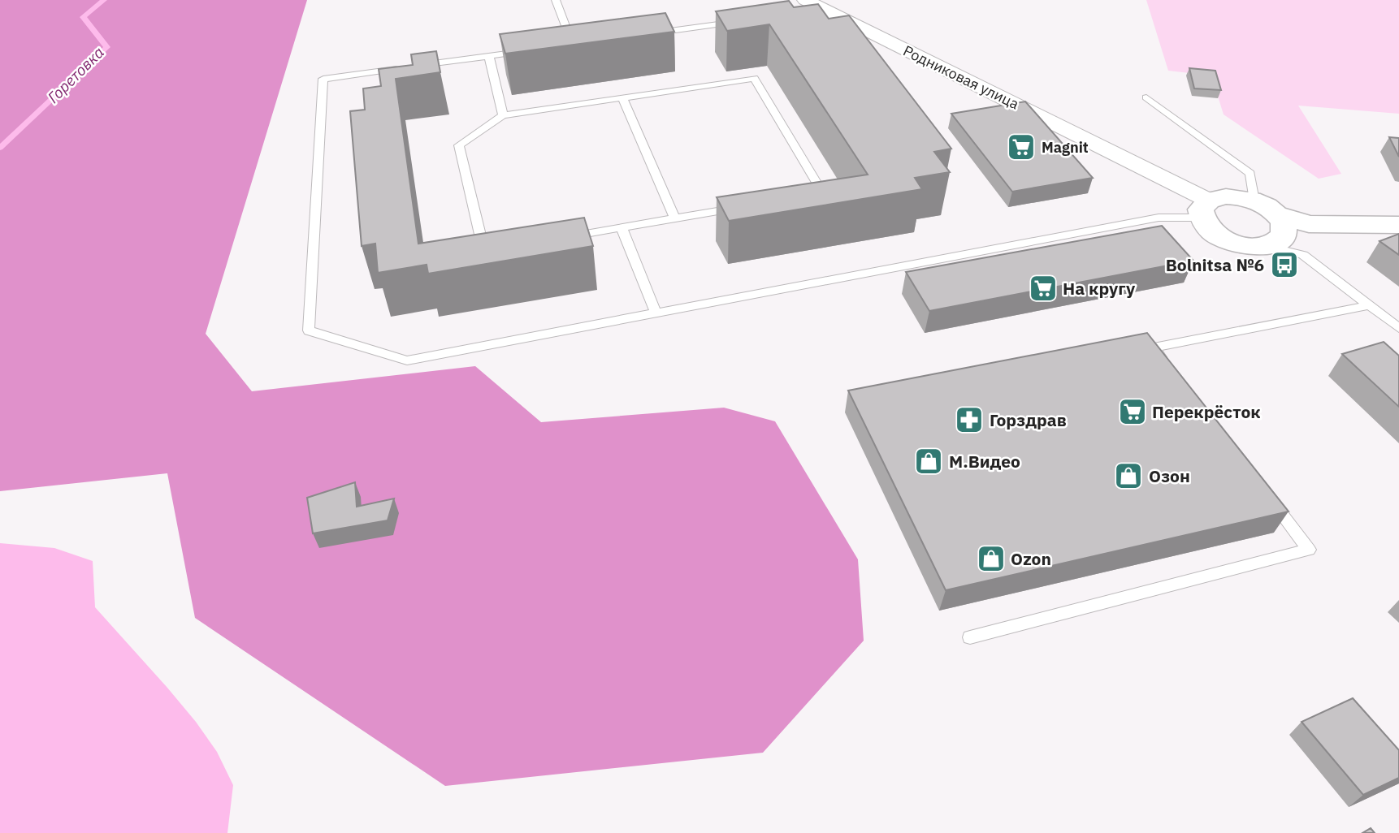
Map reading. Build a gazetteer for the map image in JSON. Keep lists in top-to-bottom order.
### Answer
{
  "streets": {
    "street": ["Родниковая улица"]
  },
  "water": ["Горетовка"],
  "places": {
    "supermarket": ["Magnit", "На кругу", "Перекрёсток"],
    "bus stop": ["Bolnitsa №6"],
    "pharmacy": ["Горздрав"],
    "shop": ["М.Видео", "Озон", "Ozon"]
  }
}
